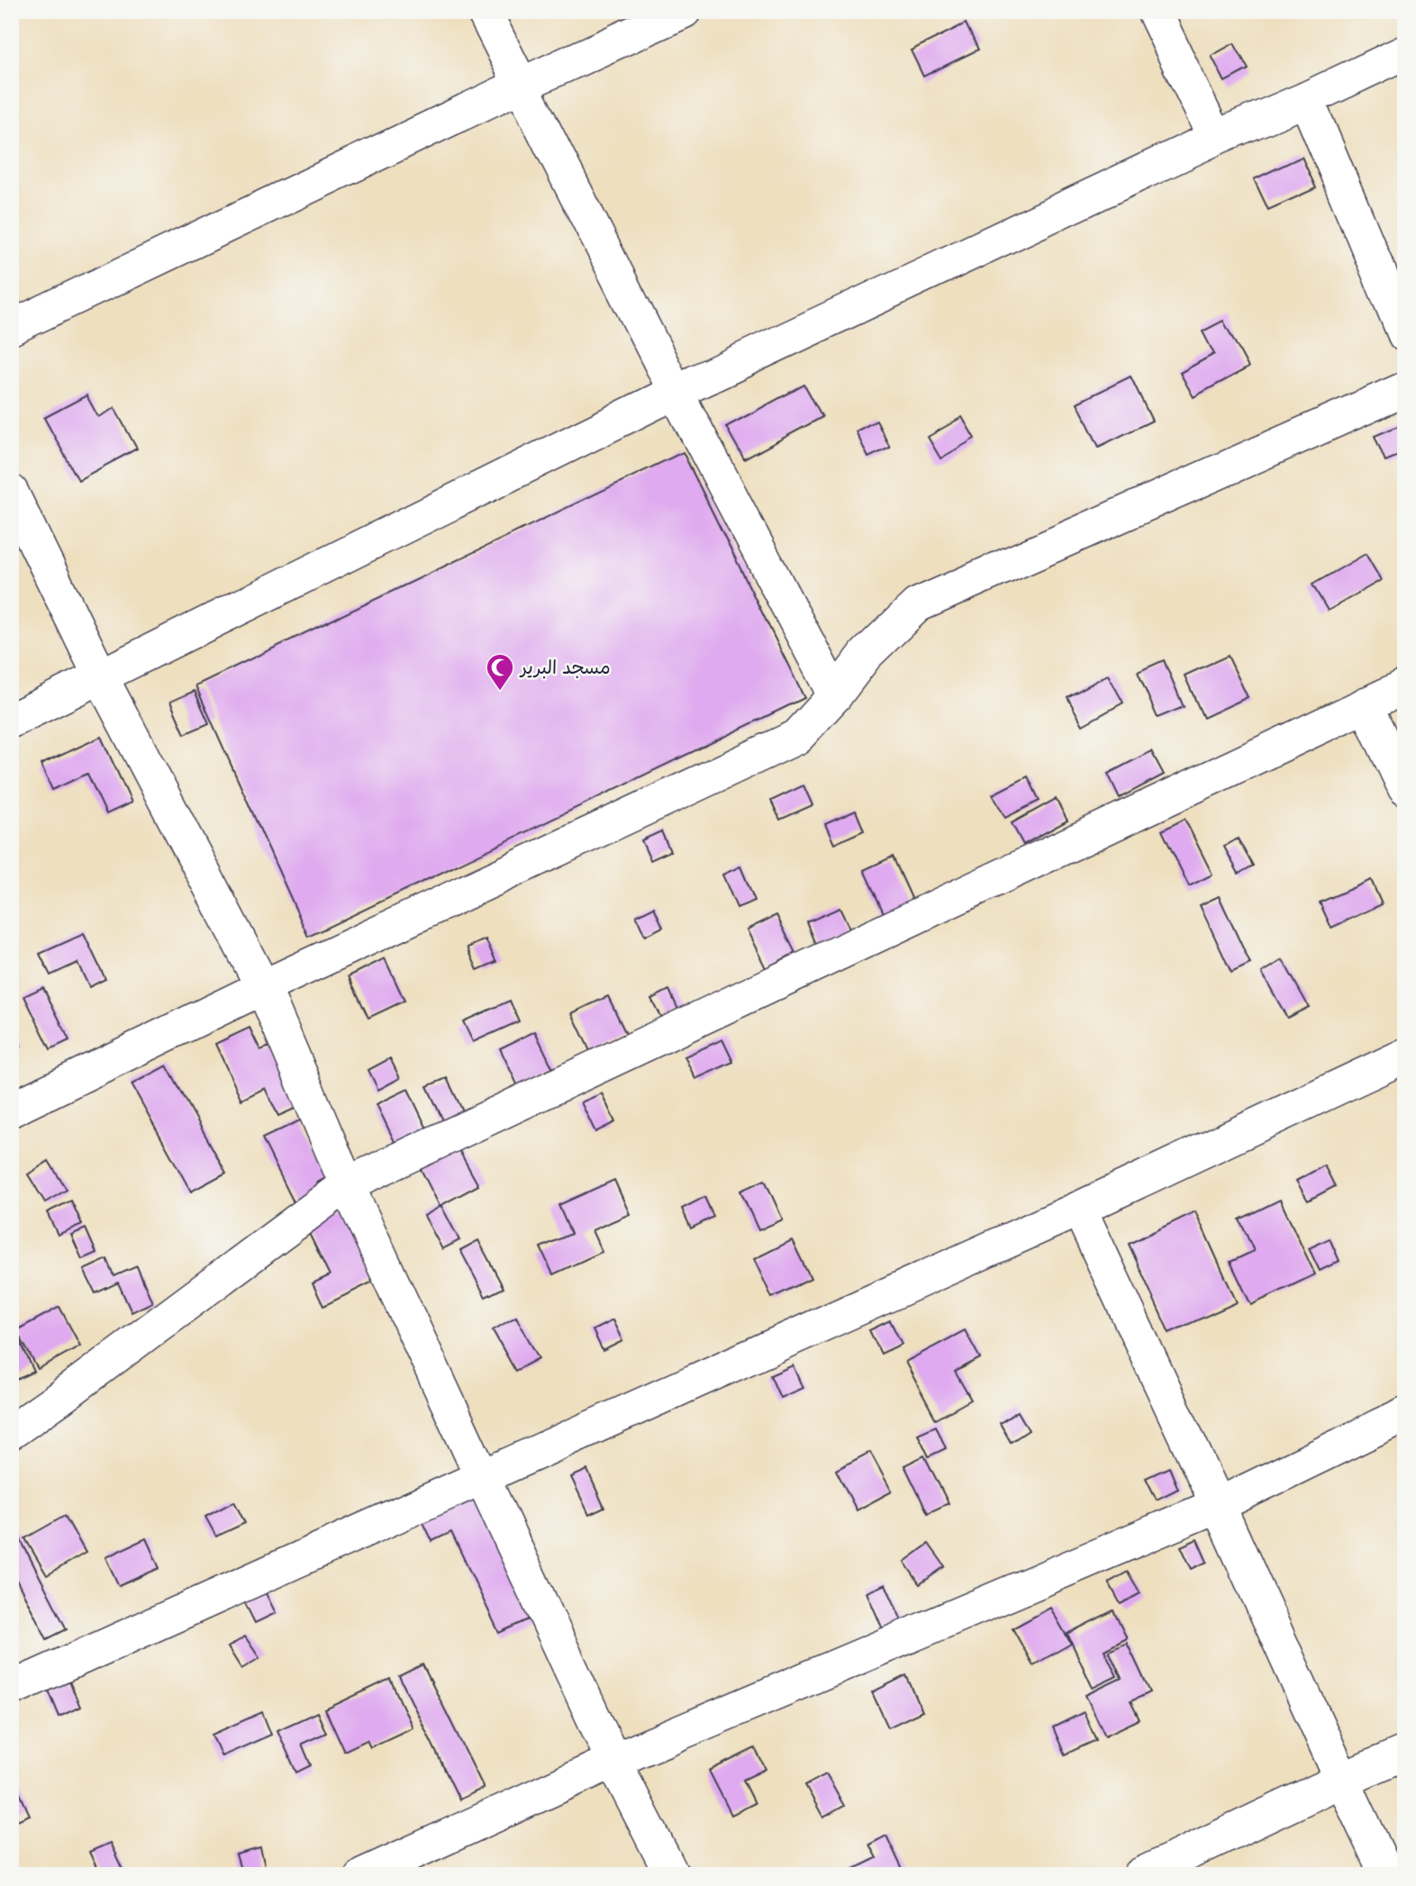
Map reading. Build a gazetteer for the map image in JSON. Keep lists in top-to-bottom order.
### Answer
{
  "places": {
    "mosque": ["مسجد البرير"]
  }
}
